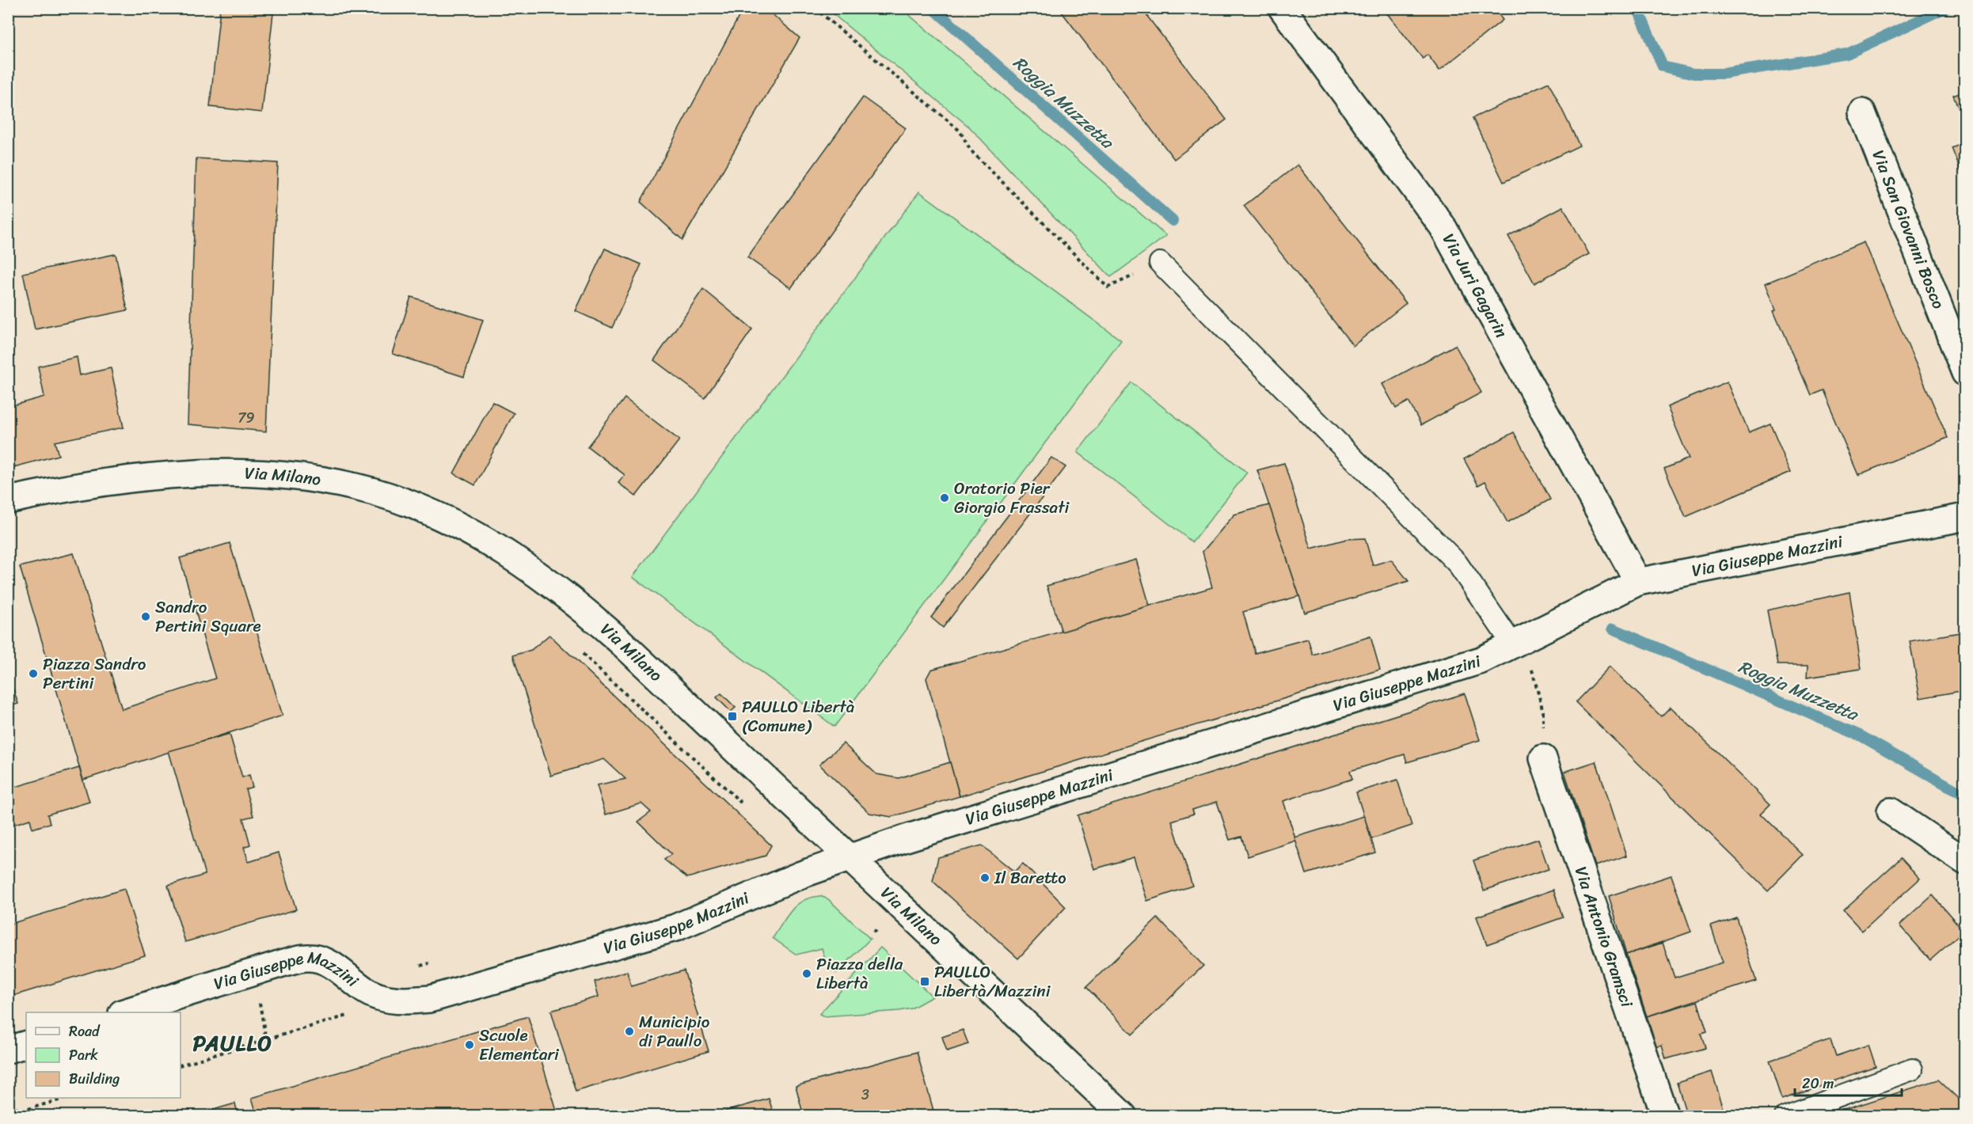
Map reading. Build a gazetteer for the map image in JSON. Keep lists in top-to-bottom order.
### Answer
{
  "streets": {
    "street": [
      "Via San Giovanni Bosco",
      "Via Juri Gagarin",
      "Via Milano",
      "Via Giuseppe Mazzini",
      "Via Antonio Gramsci"
    ]
  },
  "crossings": [
    ["Via Juri Gagarin", "Via Giuseppe Mazzini"],
    ["Via Milano", "Via Giuseppe Mazzini"]
  ],
  "districts": ["PAULLO"],
  "water": ["Roggia Muzzetta"],
  "places": {
    "other": [
      "Oratorio Pier Giorgio Frassati",
      "Sandro Pertini Square",
      "Piazza Sandro Pertini",
      "Il Baretto",
      "Piazza della Libertà",
      "Municipio di Paullo",
      "Scuole Elementari"
    ],
    "transit": ["PAULLO Libertà (Comune)", "PAULLO Libertà/Mazzini"]
  },
  "house_numbers": ["79", "3"],
  "legend": ["Road", "Park", "Building"],
  "scale_bar": "20 m"
}
